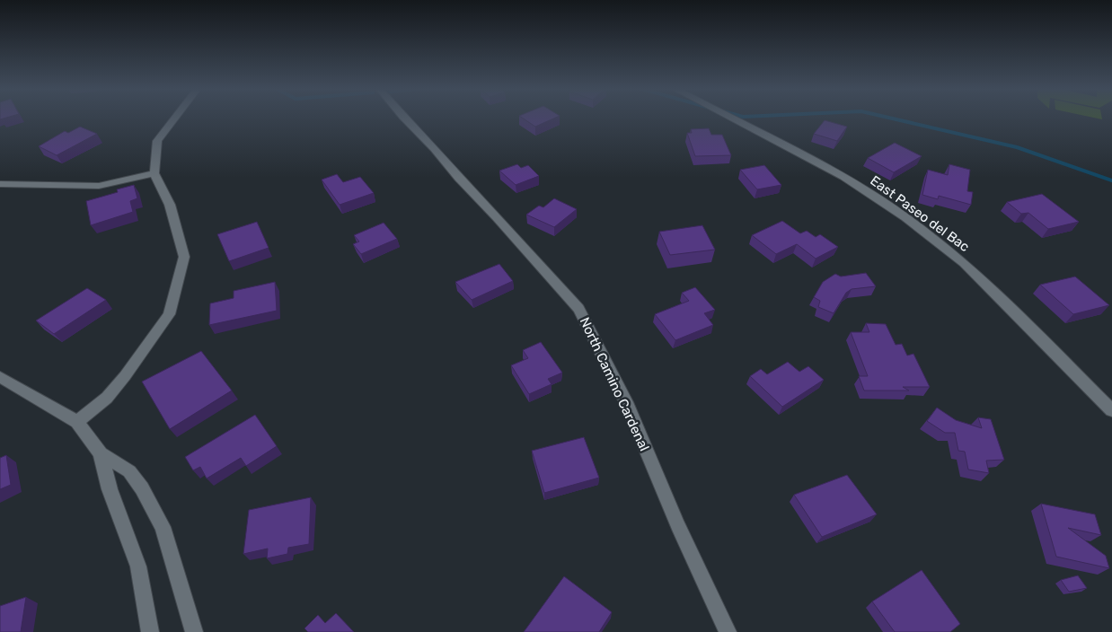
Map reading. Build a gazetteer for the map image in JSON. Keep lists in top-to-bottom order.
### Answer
{
  "streets": {
    "street": ["East Paseo del Bac", "North Camino Cardenal"]
  }
}
